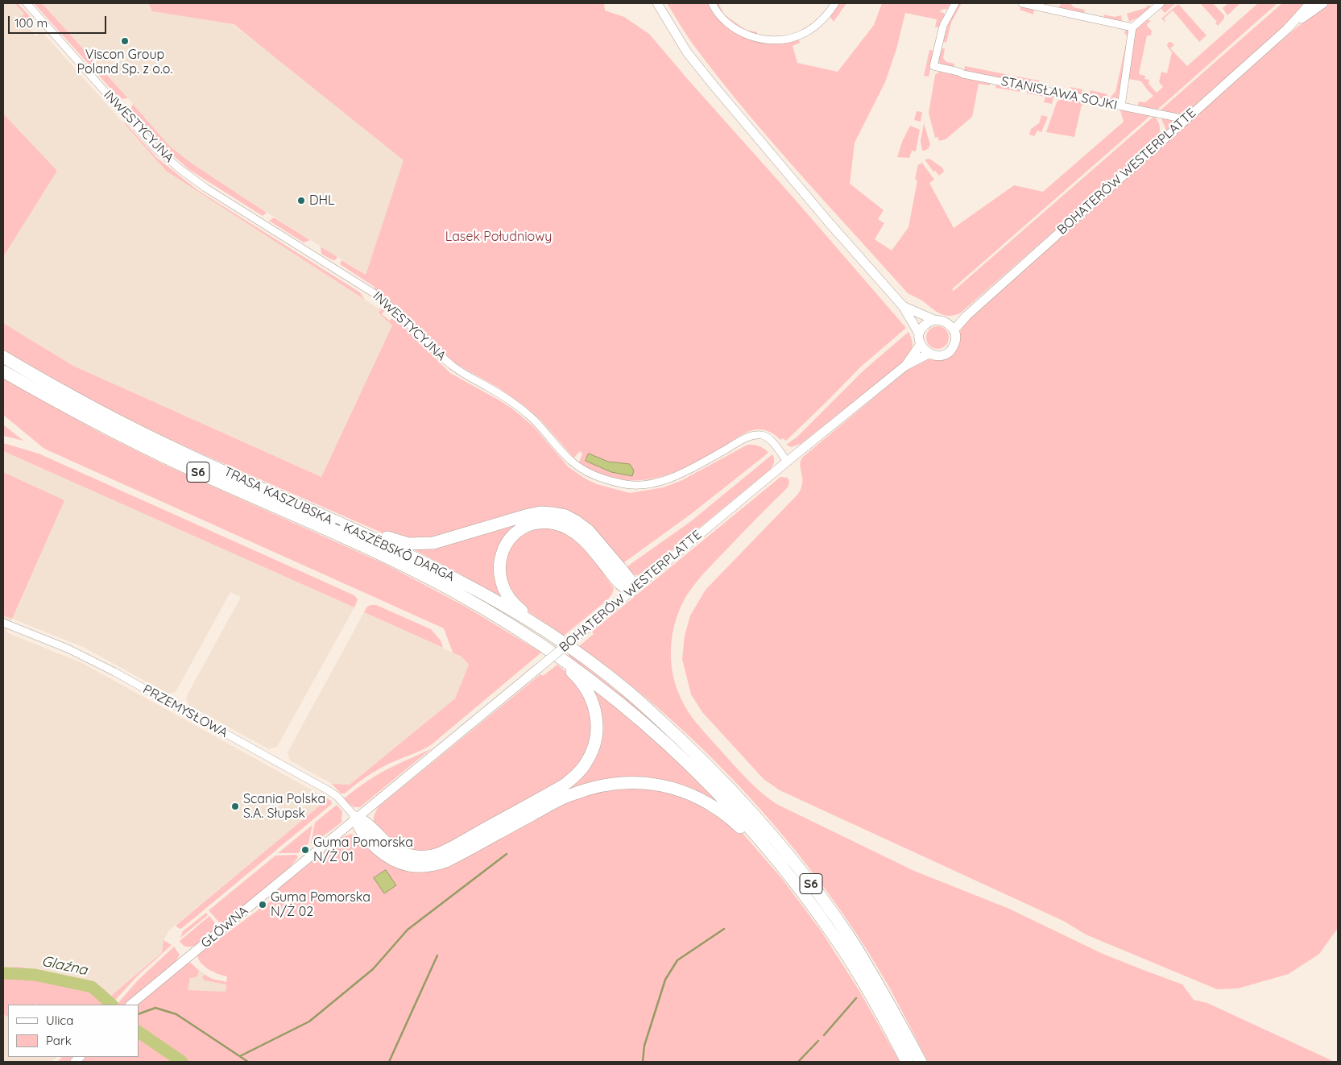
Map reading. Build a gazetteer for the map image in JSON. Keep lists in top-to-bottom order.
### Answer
{
  "streets": {
    "highway": ["S6", "TRASA KASZUBSKA – KASZËBSKÔ DARGA"],
    "main road": ["BOHATERÓW WESTERPLATTE", "GŁÓWNA"],
    "street": ["STANISŁAWA SOJKI", "INWESTYCYJNA", "PRZEMYSŁOWA"]
  },
  "crossings": [
    ["STANISŁAWA SOJKI", "BOHATERÓW WESTERPLATTE"],
    ["INWESTYCYJNA", "BOHATERÓW WESTERPLATTE"],
    ["BOHATERÓW WESTERPLATTE", "PRZEMYSŁOWA"],
    ["BOHATERÓW WESTERPLATTE", "GŁÓWNA"],
    ["PRZEMYSŁOWA", "GŁÓWNA"]
  ],
  "water": ["Glaźna"],
  "parks": ["Lasek Południowy"],
  "places": [
    "Viscon Group Poland Sp. z o.o.",
    "DHL",
    "Scania Polska S.A. Słupsk",
    "Guma Pomorska N/Ż 01",
    "Guma Pomorska N/Ż 02"
  ],
  "legend": ["Ulica", "Park"],
  "scale_bar": "100 m"
}
